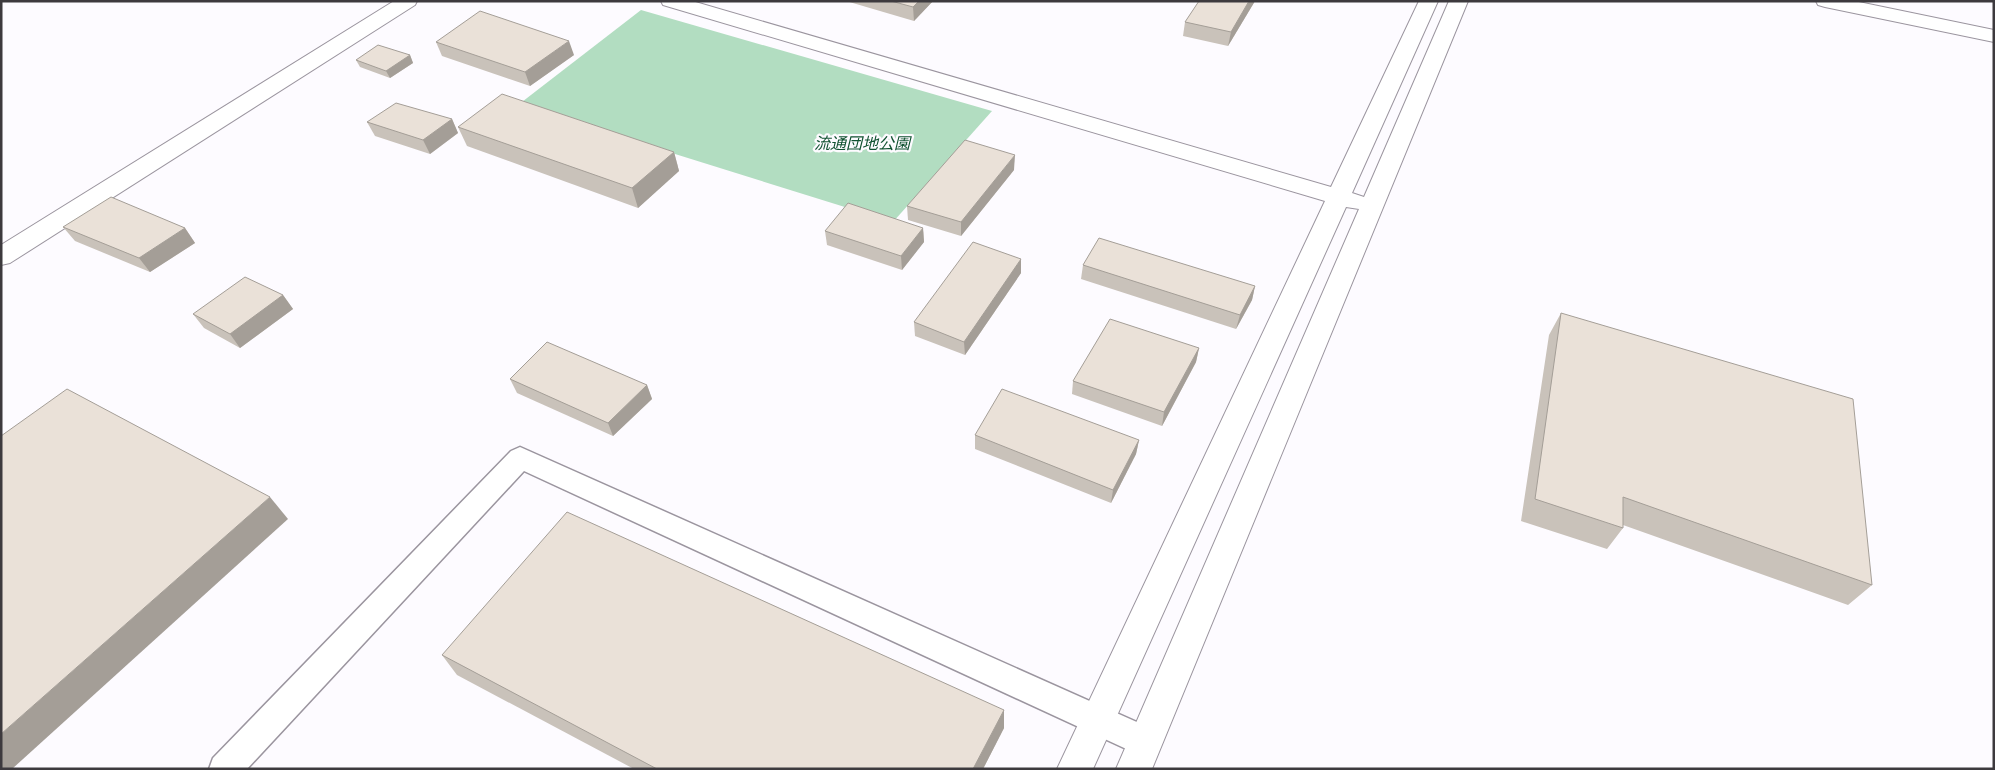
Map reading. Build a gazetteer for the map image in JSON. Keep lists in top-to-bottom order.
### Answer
{
  "parks": ["流通団地公園"]
}
